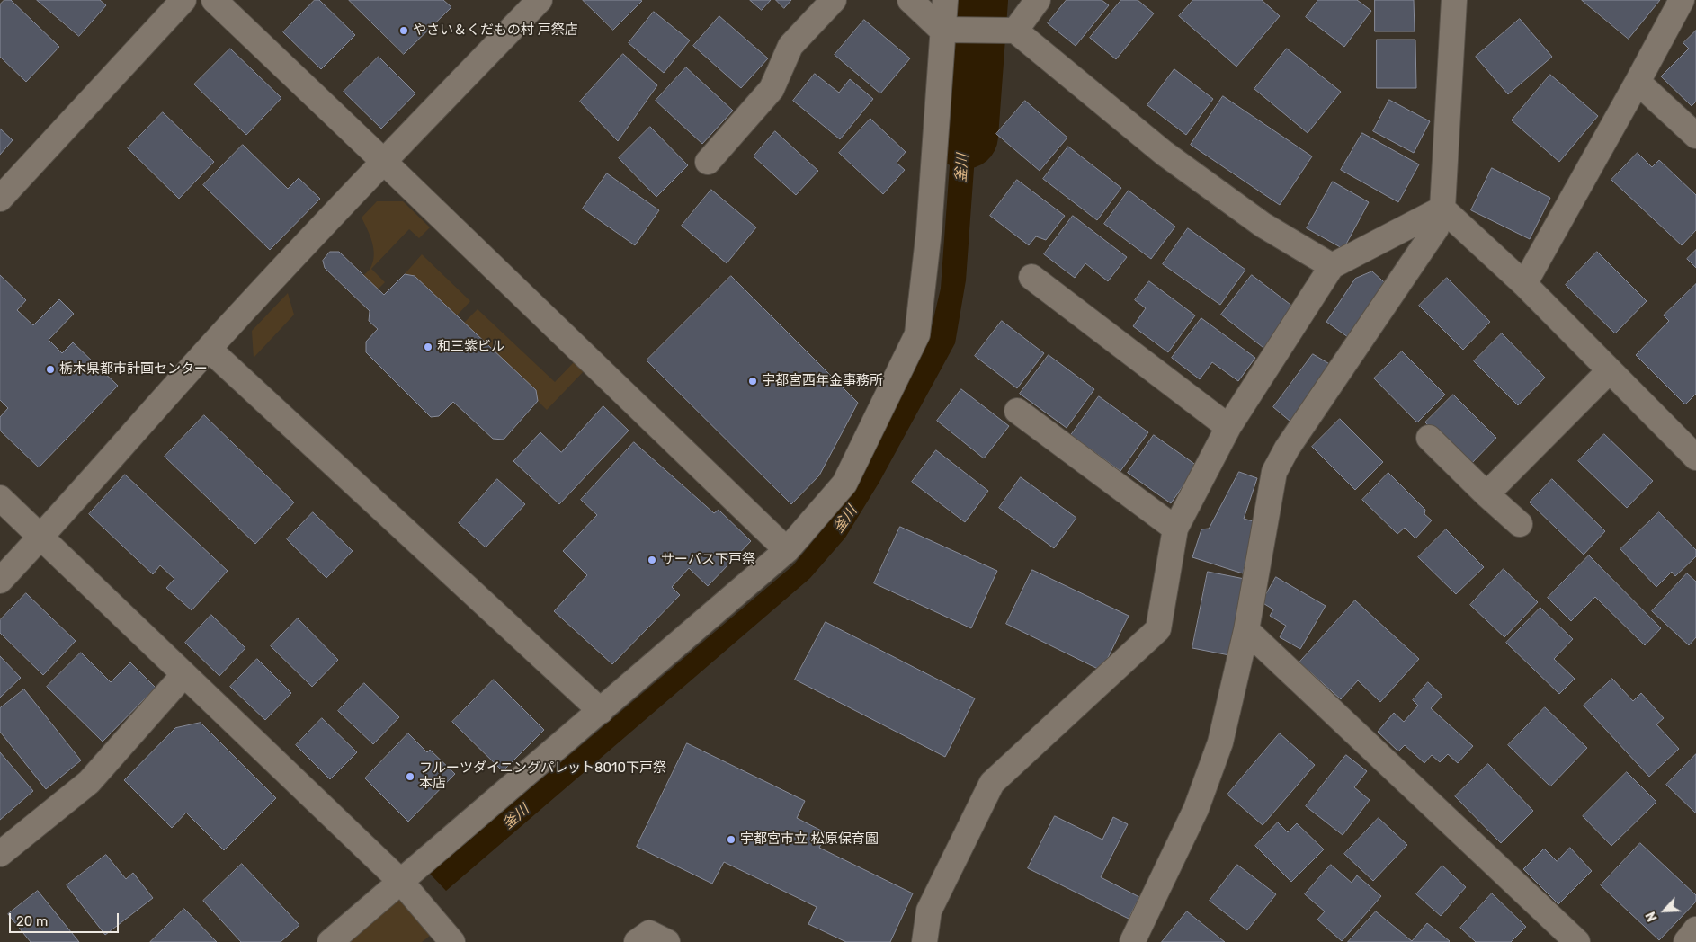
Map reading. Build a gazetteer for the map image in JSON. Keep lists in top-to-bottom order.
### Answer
{
  "water": ["釜川"],
  "places": [
    "やさい＆くだもの村 戸祭店",
    "和三紫ビル",
    "栃木県都市計画センター",
    "宇都宮西年金事務所",
    "サーパス下戸祭",
    "フルーツダイニングパレット8010下戸祭 本店",
    "宇都宮市立 松原保育園"
  ],
  "scale_bar": "20 m",
  "north": "bottom left"
}
